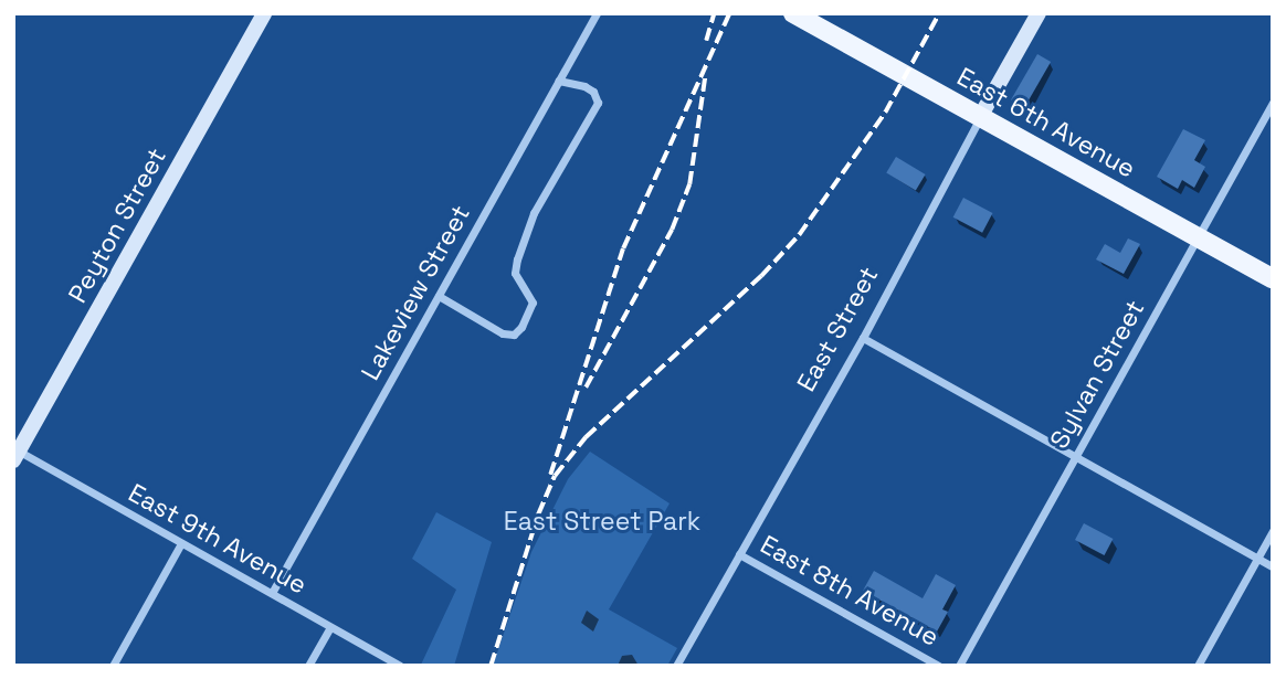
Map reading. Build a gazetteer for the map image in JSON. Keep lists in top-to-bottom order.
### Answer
{
  "streets": {
    "main road": ["East 6th Avenue"],
    "street": [
      "Peyton Street",
      "Lakeview Street",
      "East Street",
      "Sylvan Street",
      "East 9th Avenue",
      "East 8th Avenue"
    ]
  },
  "crossings": [
    ["East 6th Avenue", "East Street"],
    ["East 6th Avenue", "Sylvan Street"],
    ["Peyton Street", "East 9th Avenue"],
    ["Lakeview Street", "East 9th Avenue"],
    ["East Street", "East 8th Avenue"]
  ],
  "parks": ["East Street Park"]
}
